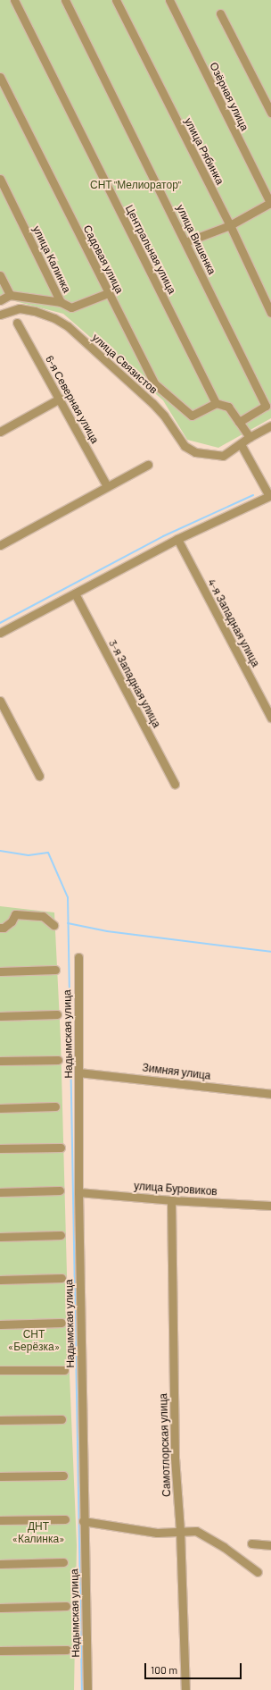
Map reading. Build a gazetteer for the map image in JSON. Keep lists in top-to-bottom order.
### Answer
{
  "streets": {
    "street": [
      "Озёрная улица",
      "улица Рябинка",
      "улица Вишенка",
      "Центральная улица",
      "улица Калинка",
      "Садовая улица",
      "улица Связистов",
      "6-я Северная улица",
      "4-я Западная улица",
      "3-я Западная улица",
      "Надымская улица",
      "Зимняя улица",
      "улица Буровиков",
      "Самотлорская улица"
    ]
  },
  "crossings": [
    ["Озёрная улица", "улица Рябинка"],
    ["Центральная улица", "Садовая улица"],
    ["улица Калинка", "Садовая улица"],
    ["Надымская улица", "Зимняя улица"],
    ["Надымская улица", "улица Буровиков"],
    ["улица Буровиков", "Самотлорская улица"]
  ],
  "parks": ["СНТ \"Мелиоратор\"", "СНТ «Берёзка»", "ДНТ «Калинка»"],
  "scale_bar": "100 m"
}
